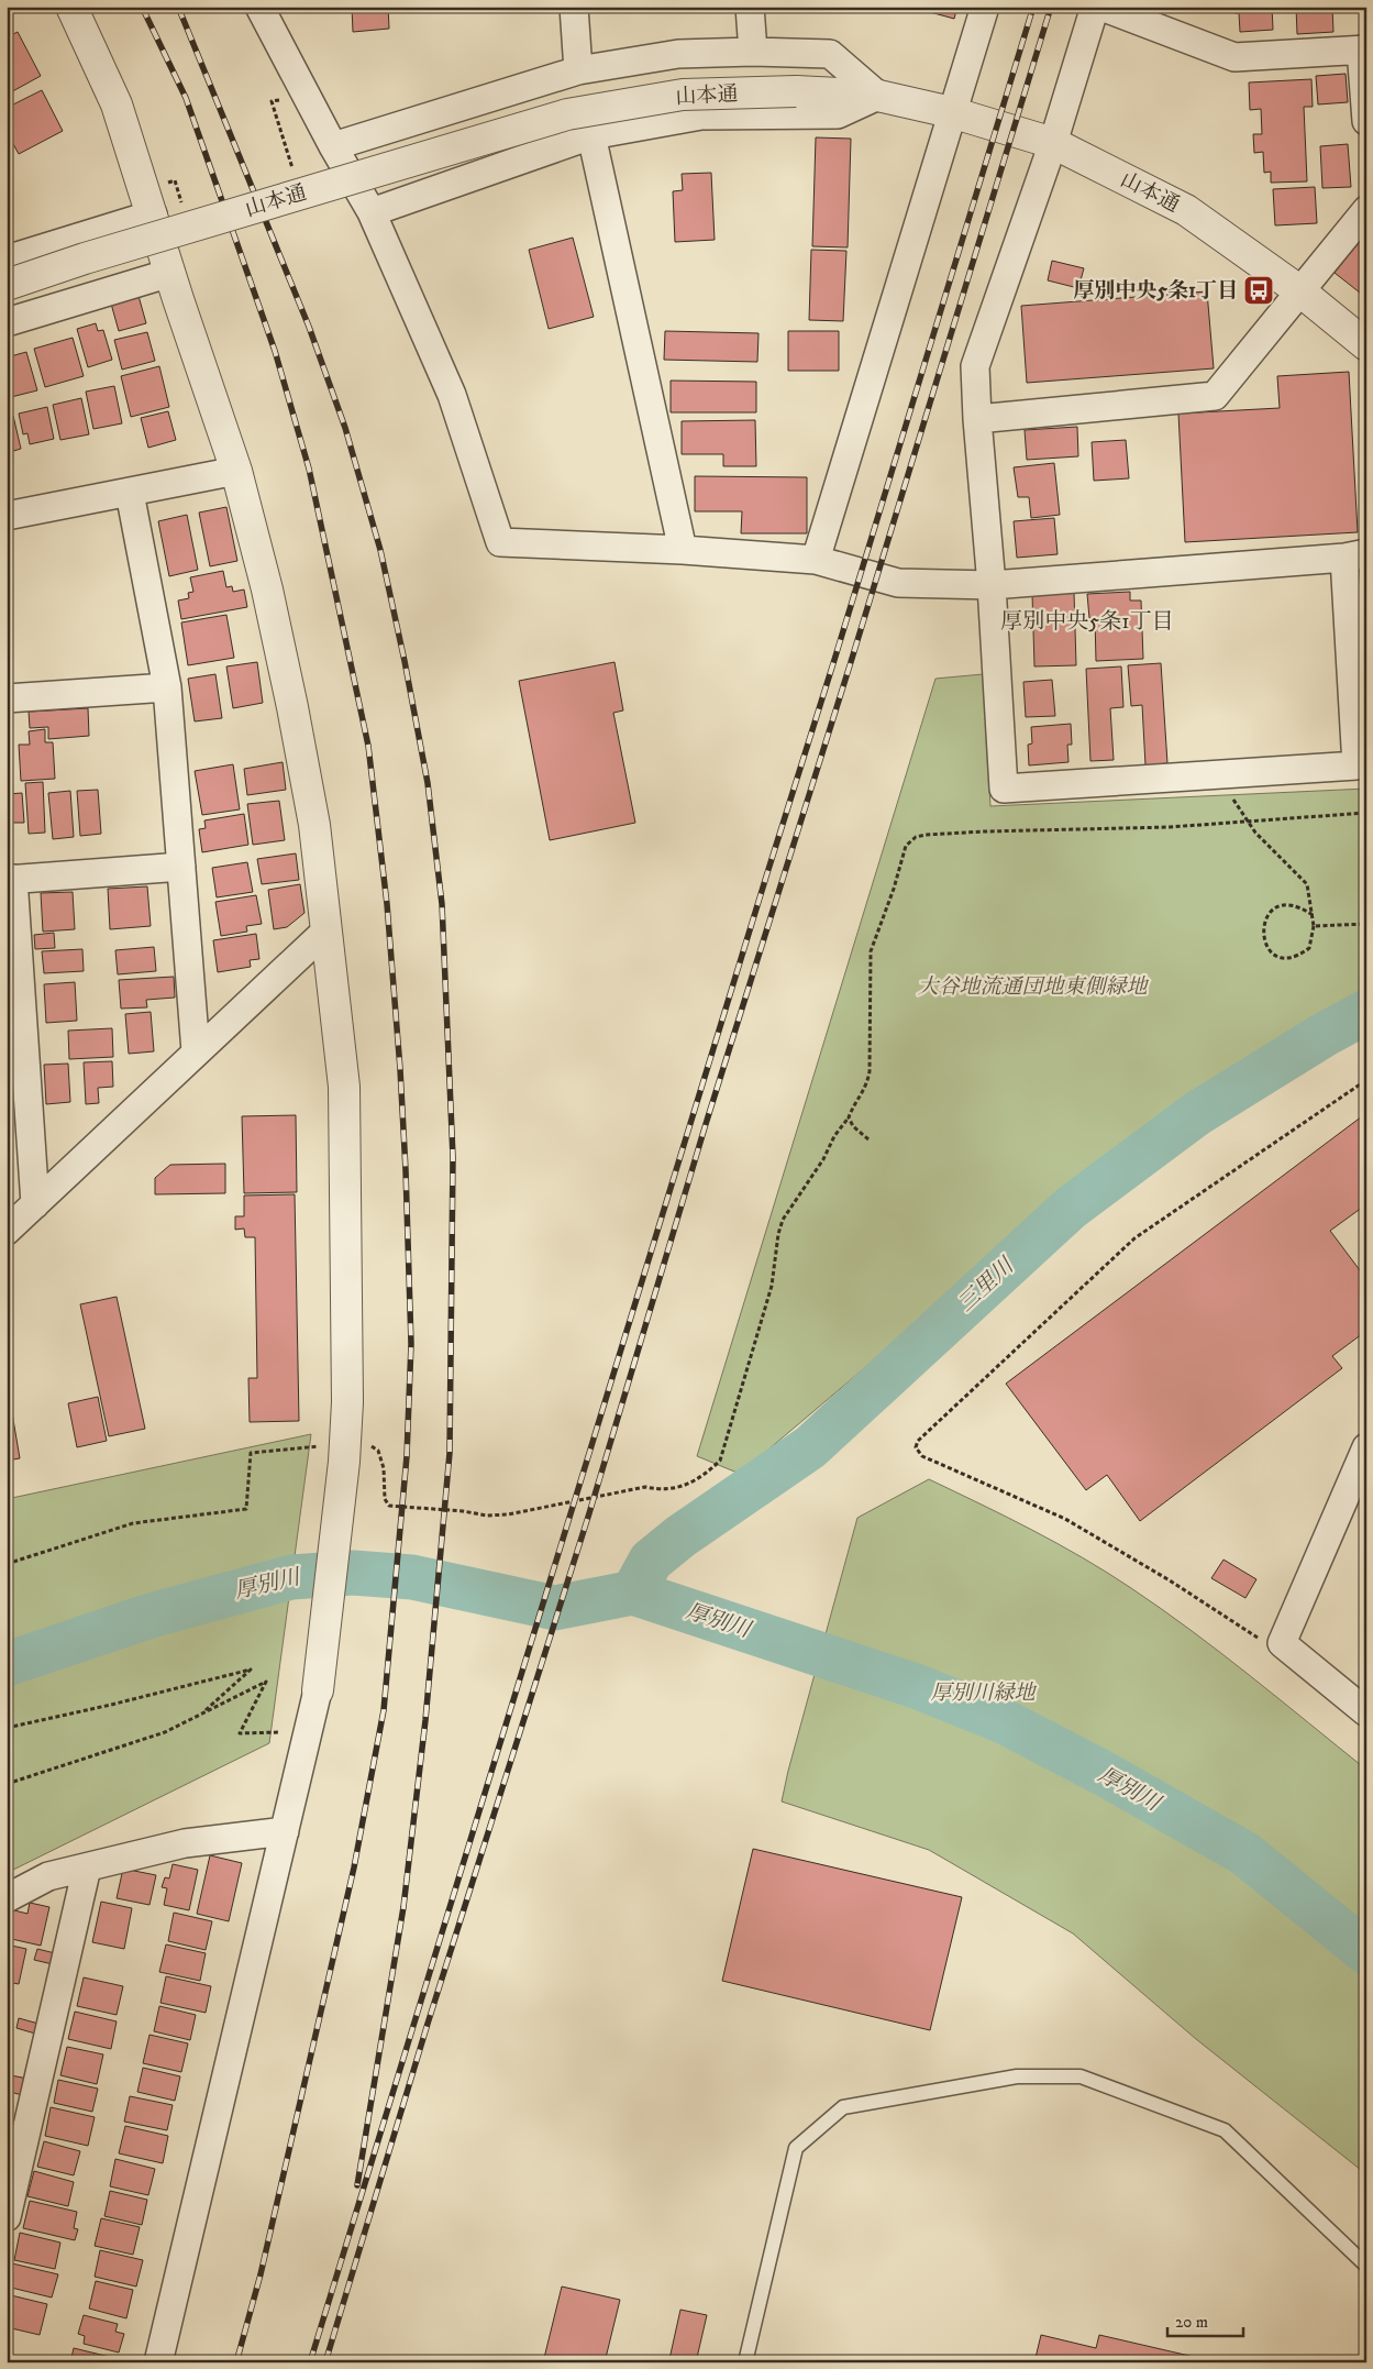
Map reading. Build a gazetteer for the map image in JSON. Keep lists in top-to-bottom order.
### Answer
{
  "streets": {
    "street": ["山本通"]
  },
  "districts": ["厚別中央5条1丁目"],
  "water": ["三里川", "厚別川"],
  "parks": ["大谷地流通団地東側緑地", "厚別川緑地"],
  "places": {
    "bus stop": ["厚別中央5条1丁目"]
  },
  "scale_bar": "20 m"
}
